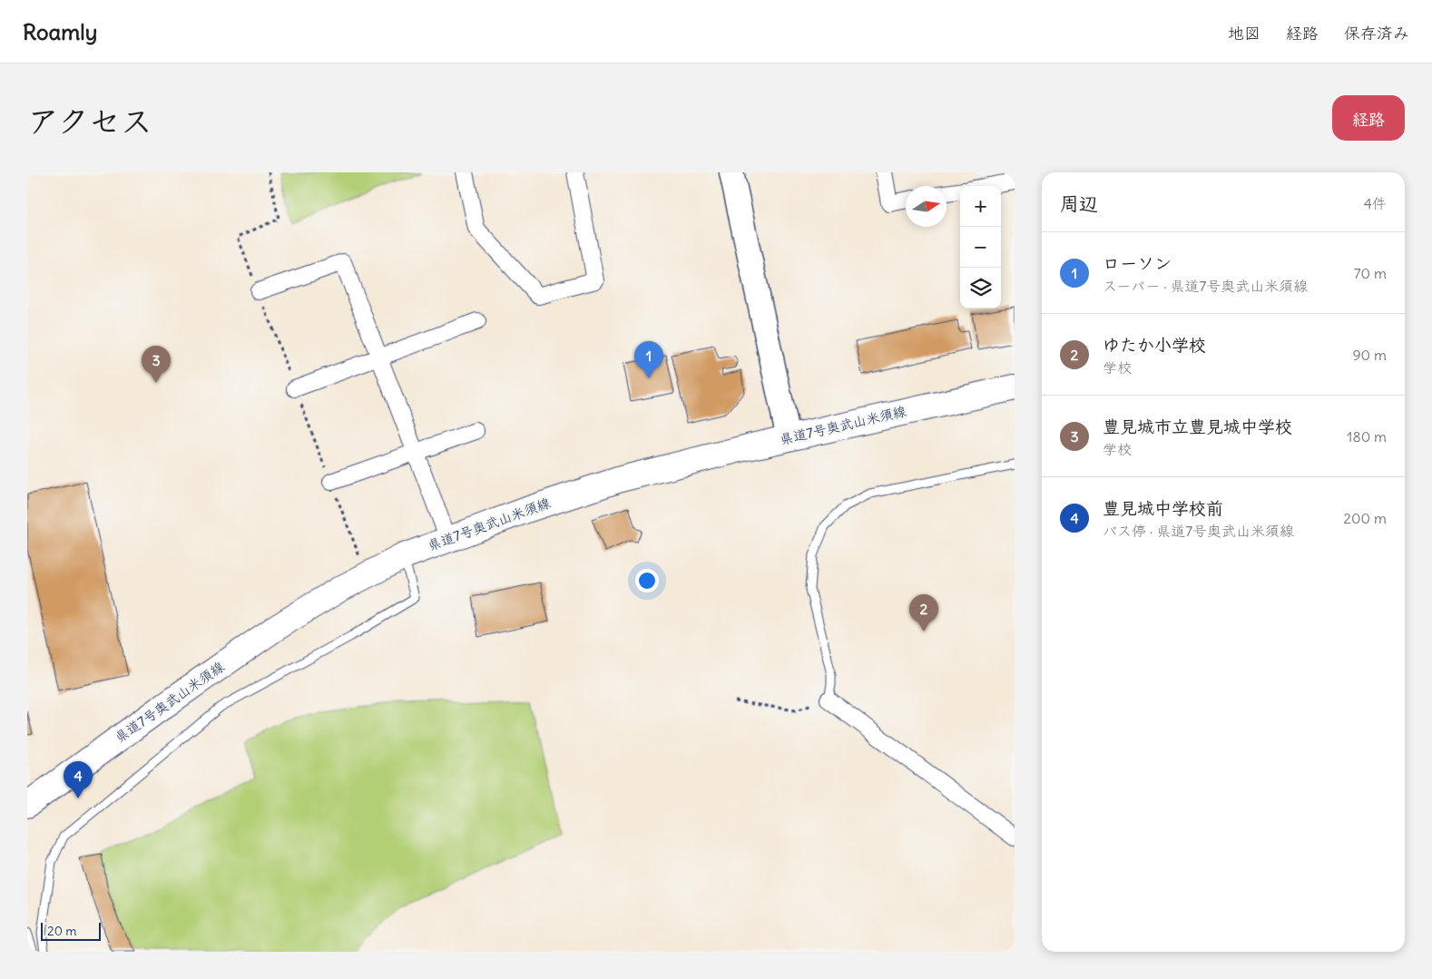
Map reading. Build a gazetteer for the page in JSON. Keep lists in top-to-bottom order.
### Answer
{
  "streets": {
    "main road": ["県道7号奥武山米須線"]
  },
  "scale_bar": "20 m",
  "north": "right",
  "page": {
    "header": "Roamly",
    "nav": ["地図", "経路", "保存済み"],
    "title": "アクセス",
    "buttons": "経路",
    "heading": ["周辺", "4件"],
    "map_buttons": ["+", "−"],
    "list": [
      {
        "mark": "1",
        "name": "ローソン",
        "note": "スーパー · 県道7号奥武山米須線",
        "value": "70 m"
      },
      {
        "mark": "2",
        "name": "ゆたか小学校",
        "note": "学校",
        "value": "90 m"
      },
      {
        "mark": "3",
        "name": "豊見城市立豊見城中学校",
        "note": "学校",
        "value": "180 m"
      },
      {
        "mark": "4",
        "name": "豊見城中学校前",
        "note": "バス停 · 県道7号奥武山米須線",
        "value": "200 m"
      }
    ],
    "pins": [
      "1",
      "3",
      "2",
      "4"
    ],
    "scale": "20 m"
  }
}
